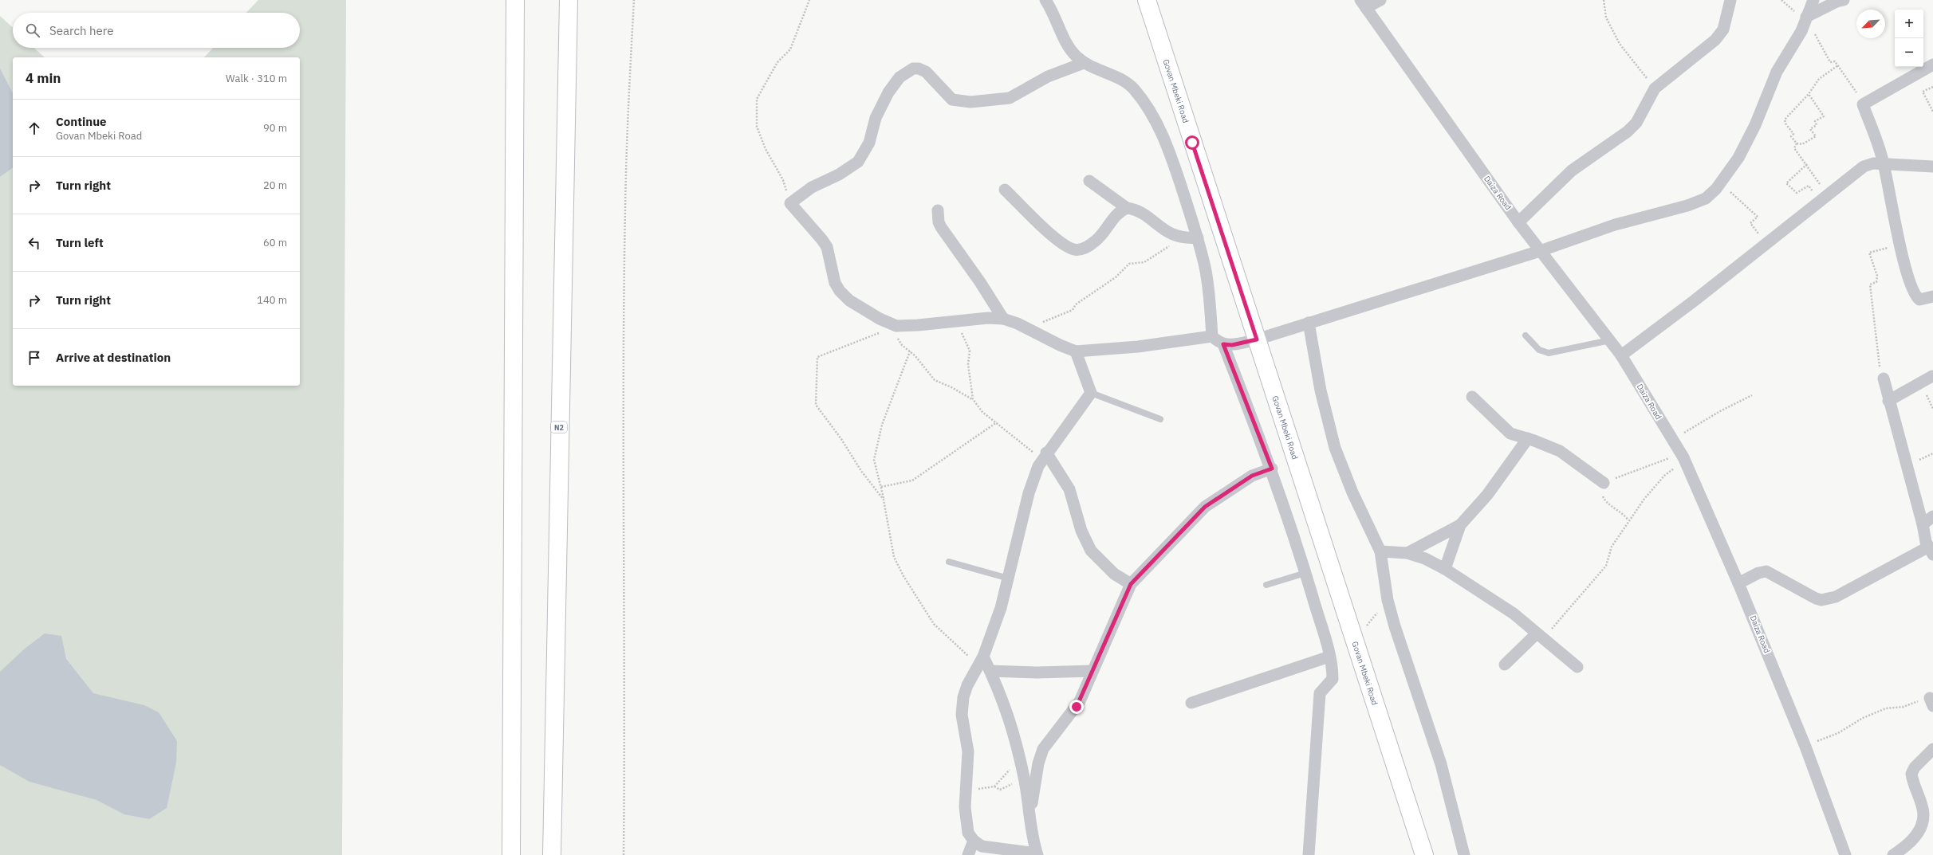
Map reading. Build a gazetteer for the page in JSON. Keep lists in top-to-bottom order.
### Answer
{
  "streets": {
    "main road": ["Govan Mbeki Road", "N2"],
    "street": ["Daiza Road"]
  },
  "north": "bottom left",
  "page": {
    "map_buttons": ["+", "−"],
    "search": "Search here",
    "heading": ["4 min", "Walk · 310 m"],
    "list": [
      ["Continue", "Govan Mbeki Road", "90 m"],
      ["Turn right", "20 m"],
      ["Turn left", "60 m"],
      ["Turn right", "140 m"],
      "Arrive at destination"
    ]
  }
}
